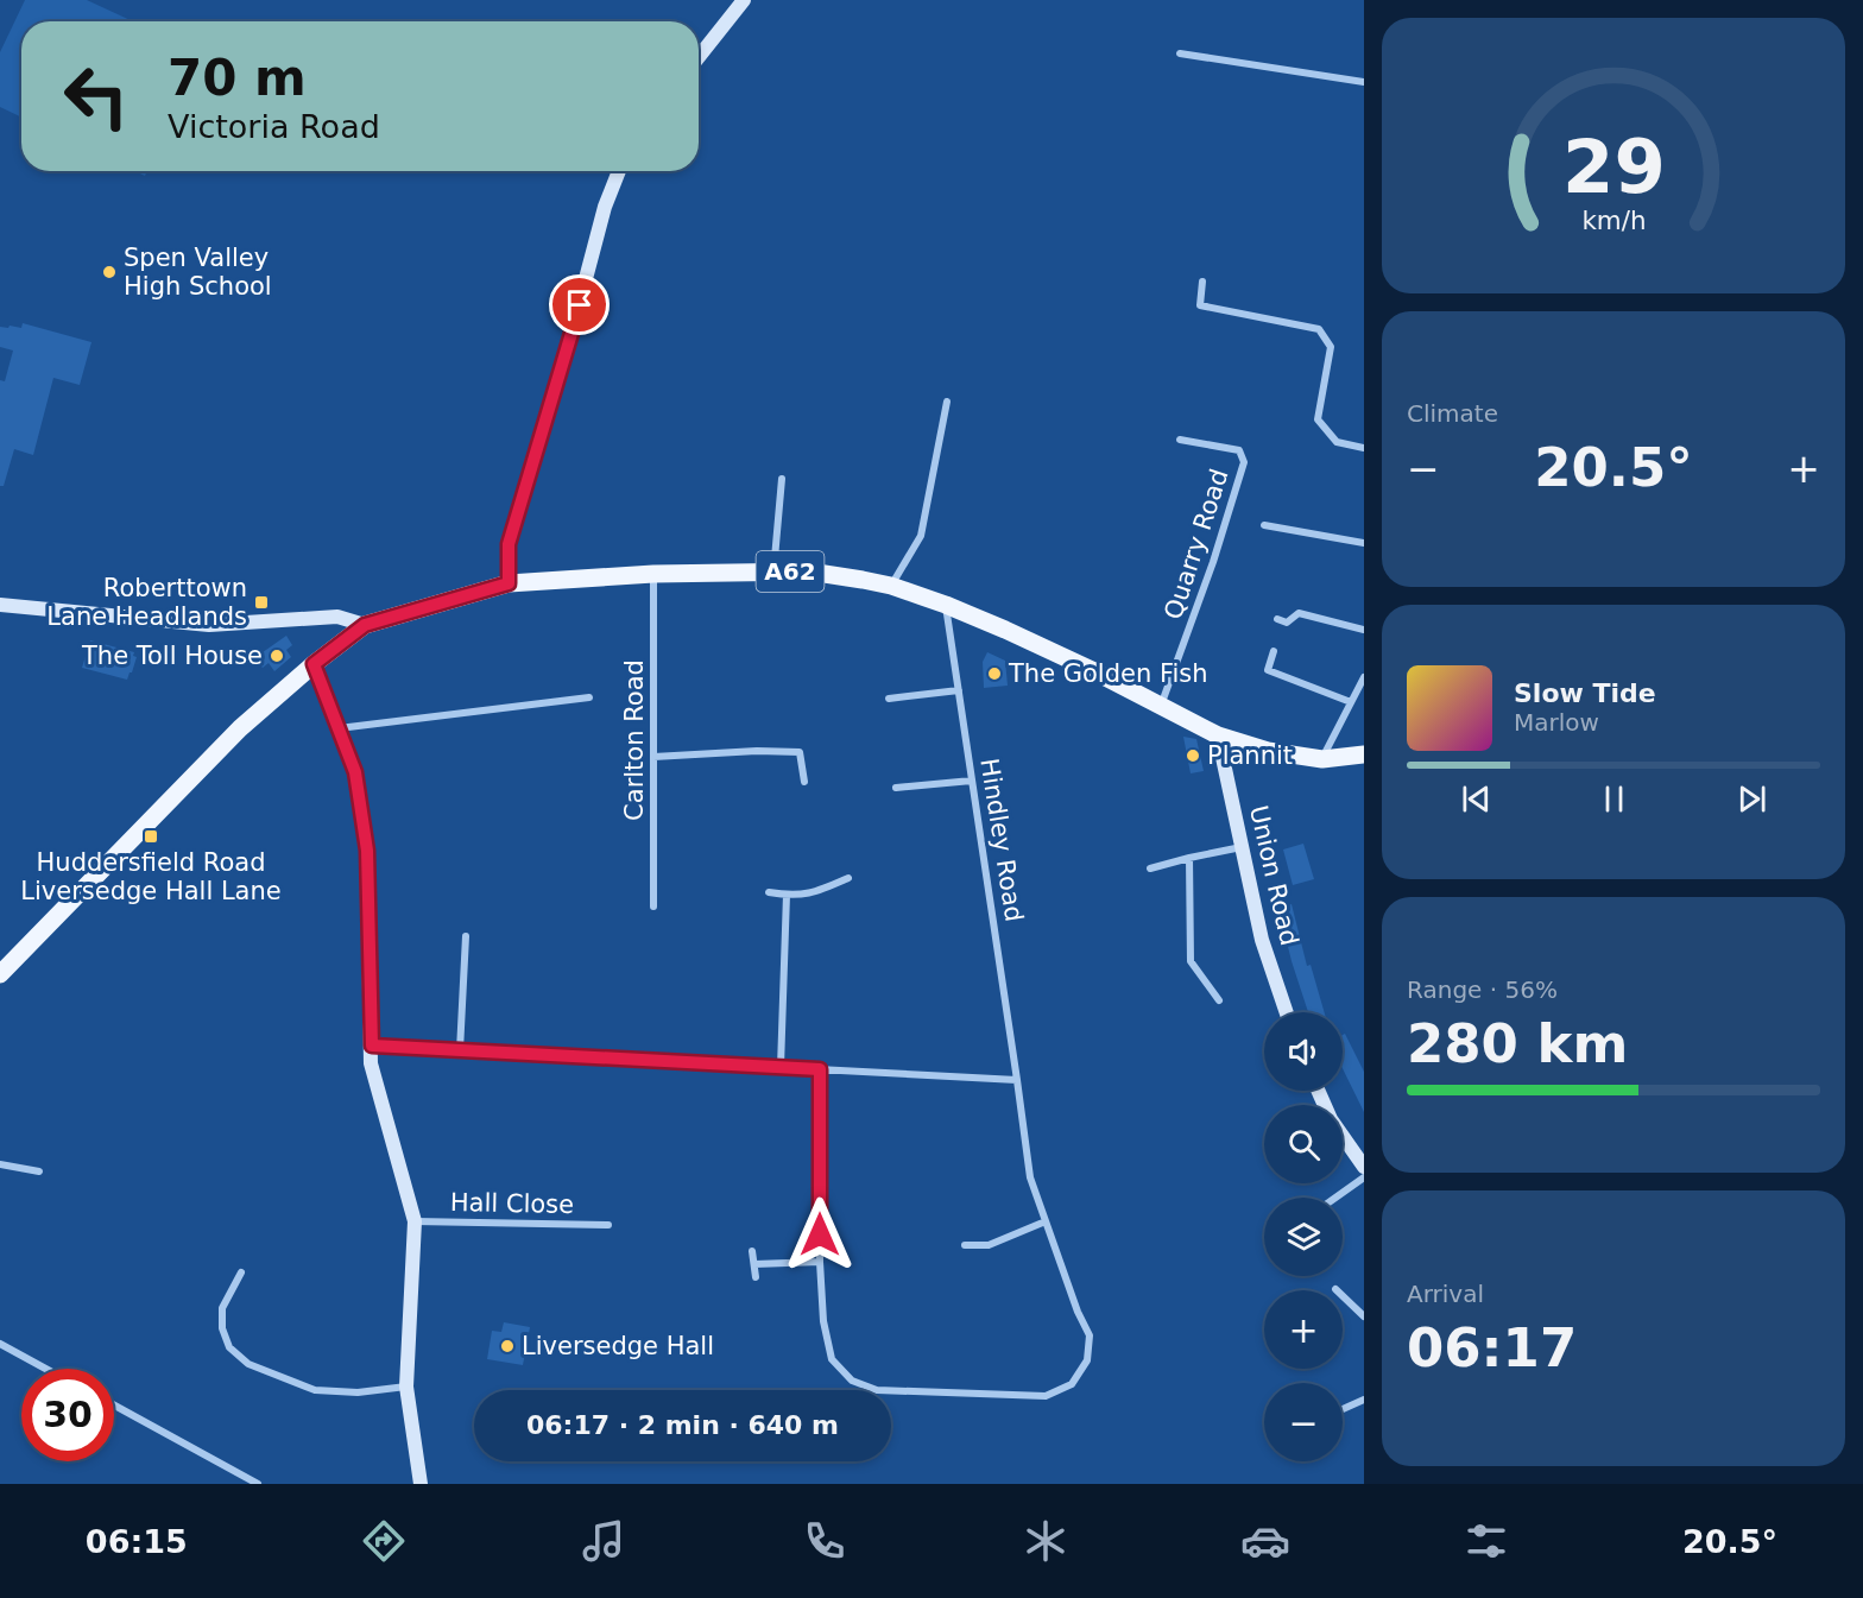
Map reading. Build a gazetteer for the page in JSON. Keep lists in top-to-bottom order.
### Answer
{
  "streets": {
    "main road": ["A62"],
    "street": [
      "Quarry Road",
      "Carlton Road",
      "Hindley Road",
      "Union Road",
      "Hall Close"
    ]
  },
  "crossings": [
    ["Quarry Road", "A62"],
    ["A62", "Carlton Road"],
    ["A62", "Hindley Road"],
    ["A62", "Union Road"]
  ],
  "places": {
    "other": [
      "Spen Valley High School",
      "The Toll House",
      "The Golden Fish",
      "Plannit",
      "Liversedge Hall"
    ],
    "transit": ["Roberttown Lane Headlands", "Huddersfield Road Liversedge Hall Lane"]
  },
  "page": {
    "turn": ["70 m", "Victoria Road"],
    "tile": [
      "Climate",
      ["Range · 56%", "280 km"],
      ["Arrival", "06:17"]
    ],
    "heat": ["−", "20.5°", "+"],
    "song": ["Slow Tide", "Marlow"],
    "map_buttons": ["+", "−"],
    "limit": "30",
    "trip": "06:17 · 2 min · 640 m",
    "tabs": ["06:15", "20.5°"],
    "gauge": ["29", "km/h"]
  }
}
